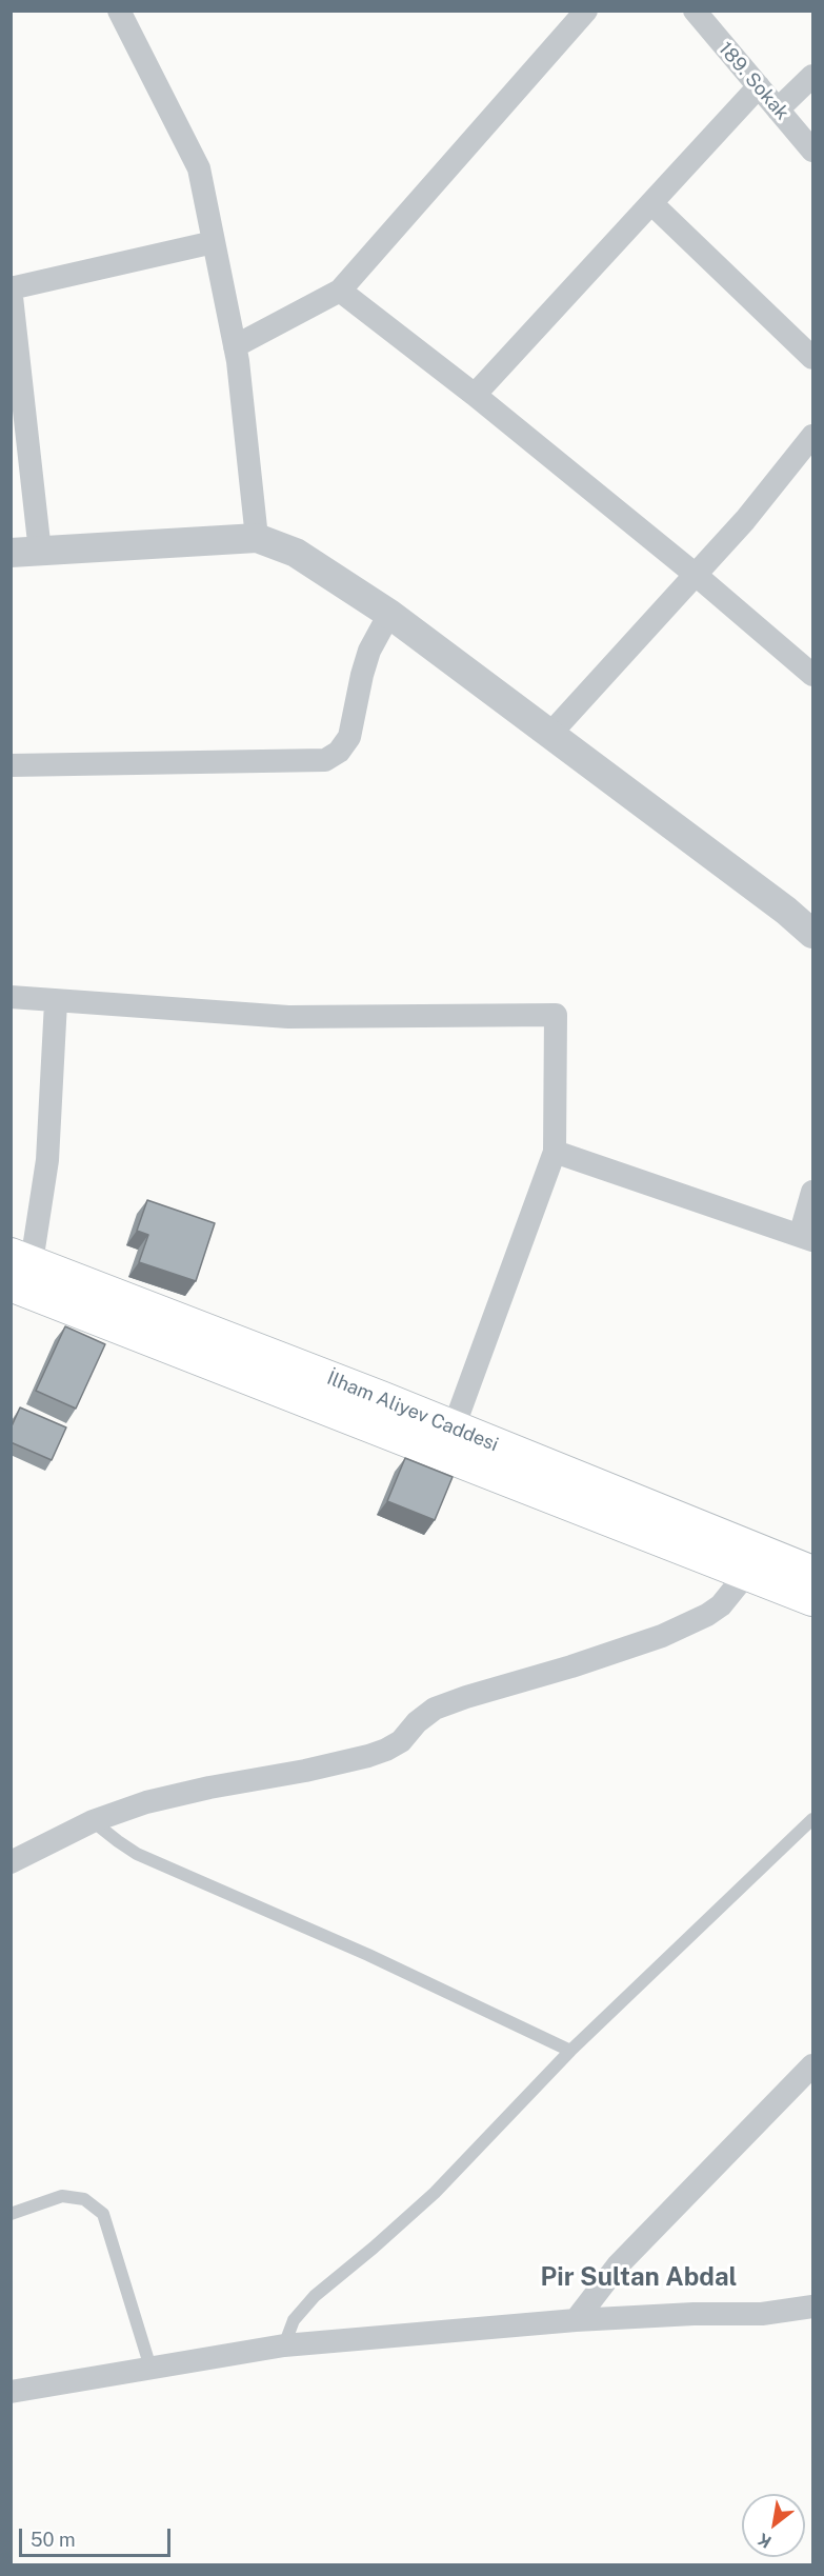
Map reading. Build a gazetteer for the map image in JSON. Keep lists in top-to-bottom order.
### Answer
{
  "streets": {
    "main road": ["İlham Aliyev Caddesi"],
    "street": ["189. Sokak"]
  },
  "districts": ["Pir Sultan Abdal"],
  "scale_bar": "50 m",
  "north": "bottom left"
}
